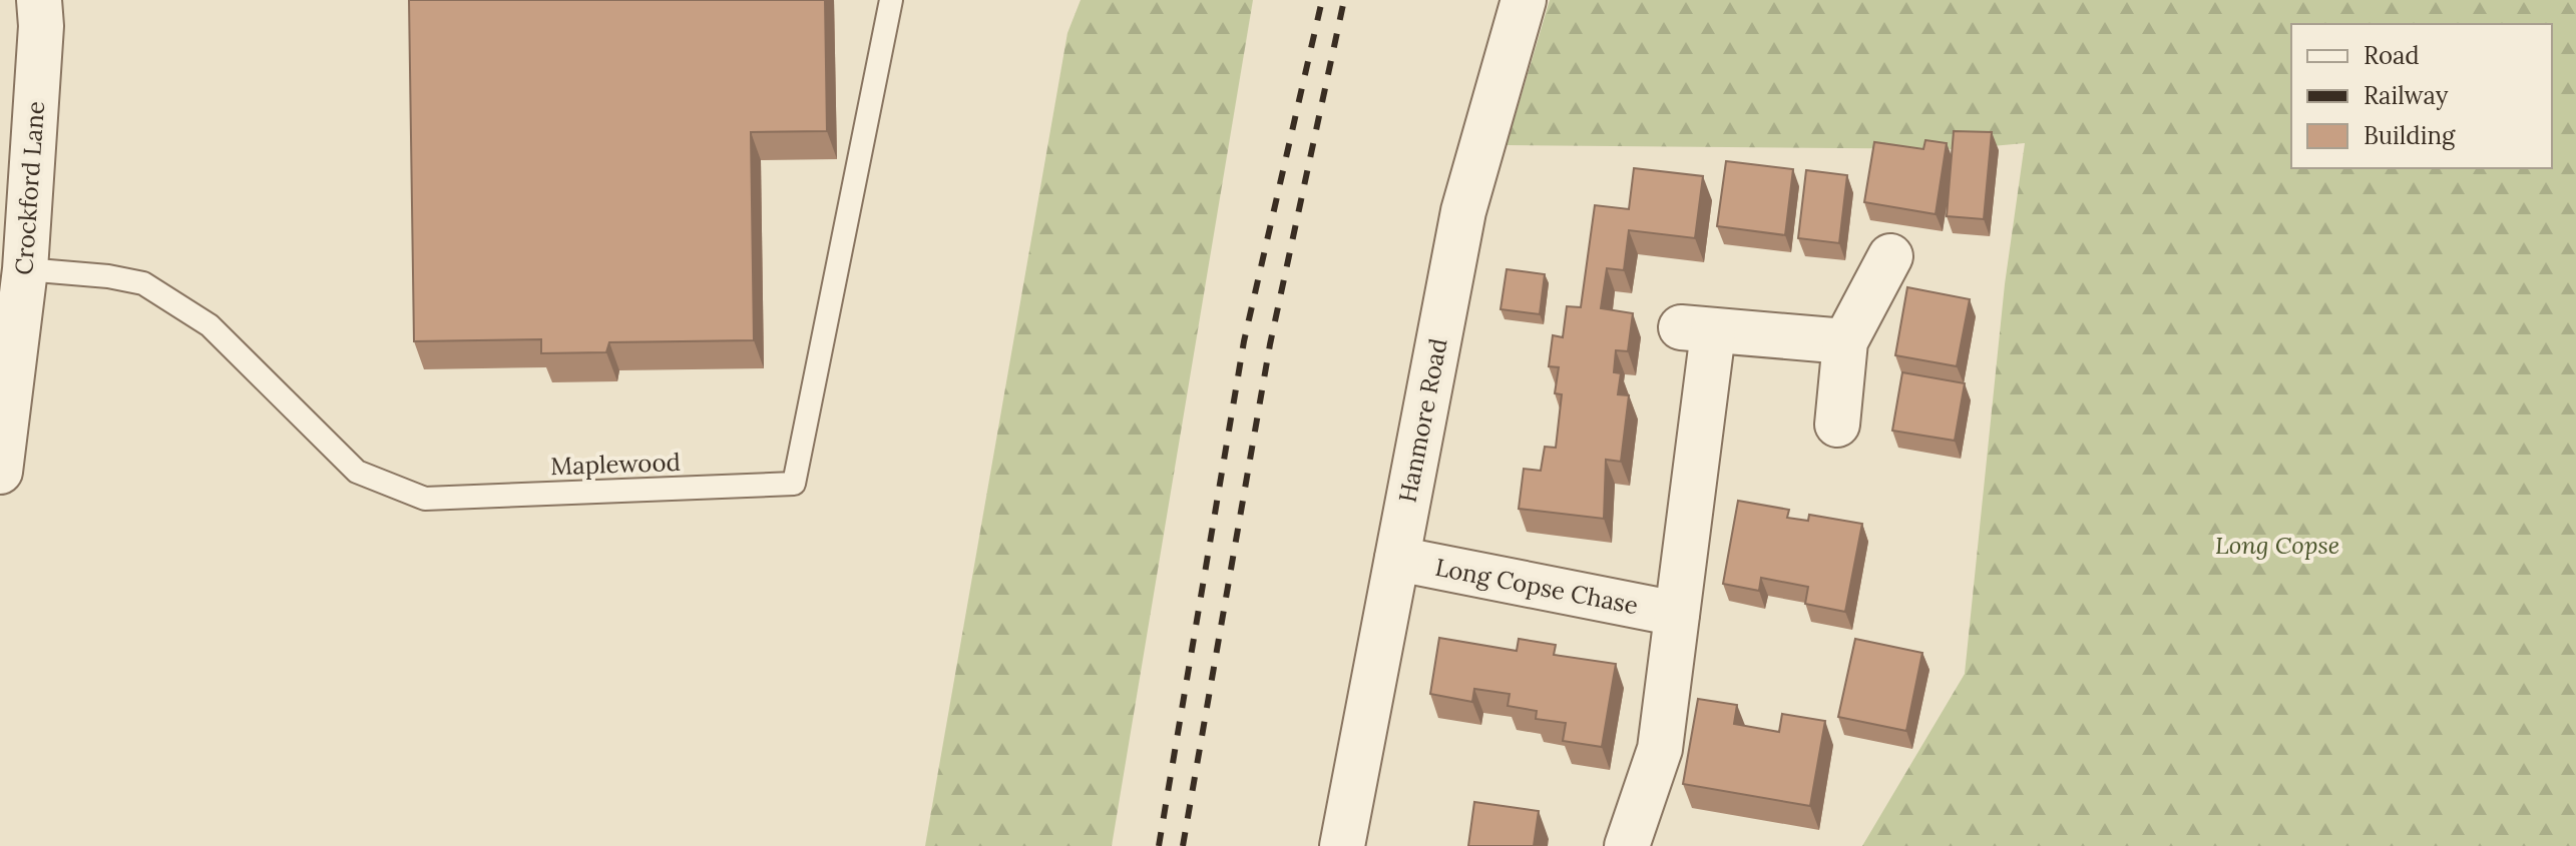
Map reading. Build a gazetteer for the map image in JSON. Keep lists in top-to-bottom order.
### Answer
{
  "streets": {
    "street": ["Crockford Lane", "Hanmore Road", "Long Copse Chase"],
    "lane": ["Maplewood"]
  },
  "crossings": [
    ["Crockford Lane", "Maplewood"],
    ["Hanmore Road", "Long Copse Chase"]
  ],
  "parks": ["Long Copse"],
  "legend": ["Road", "Railway", "Building"]
}
